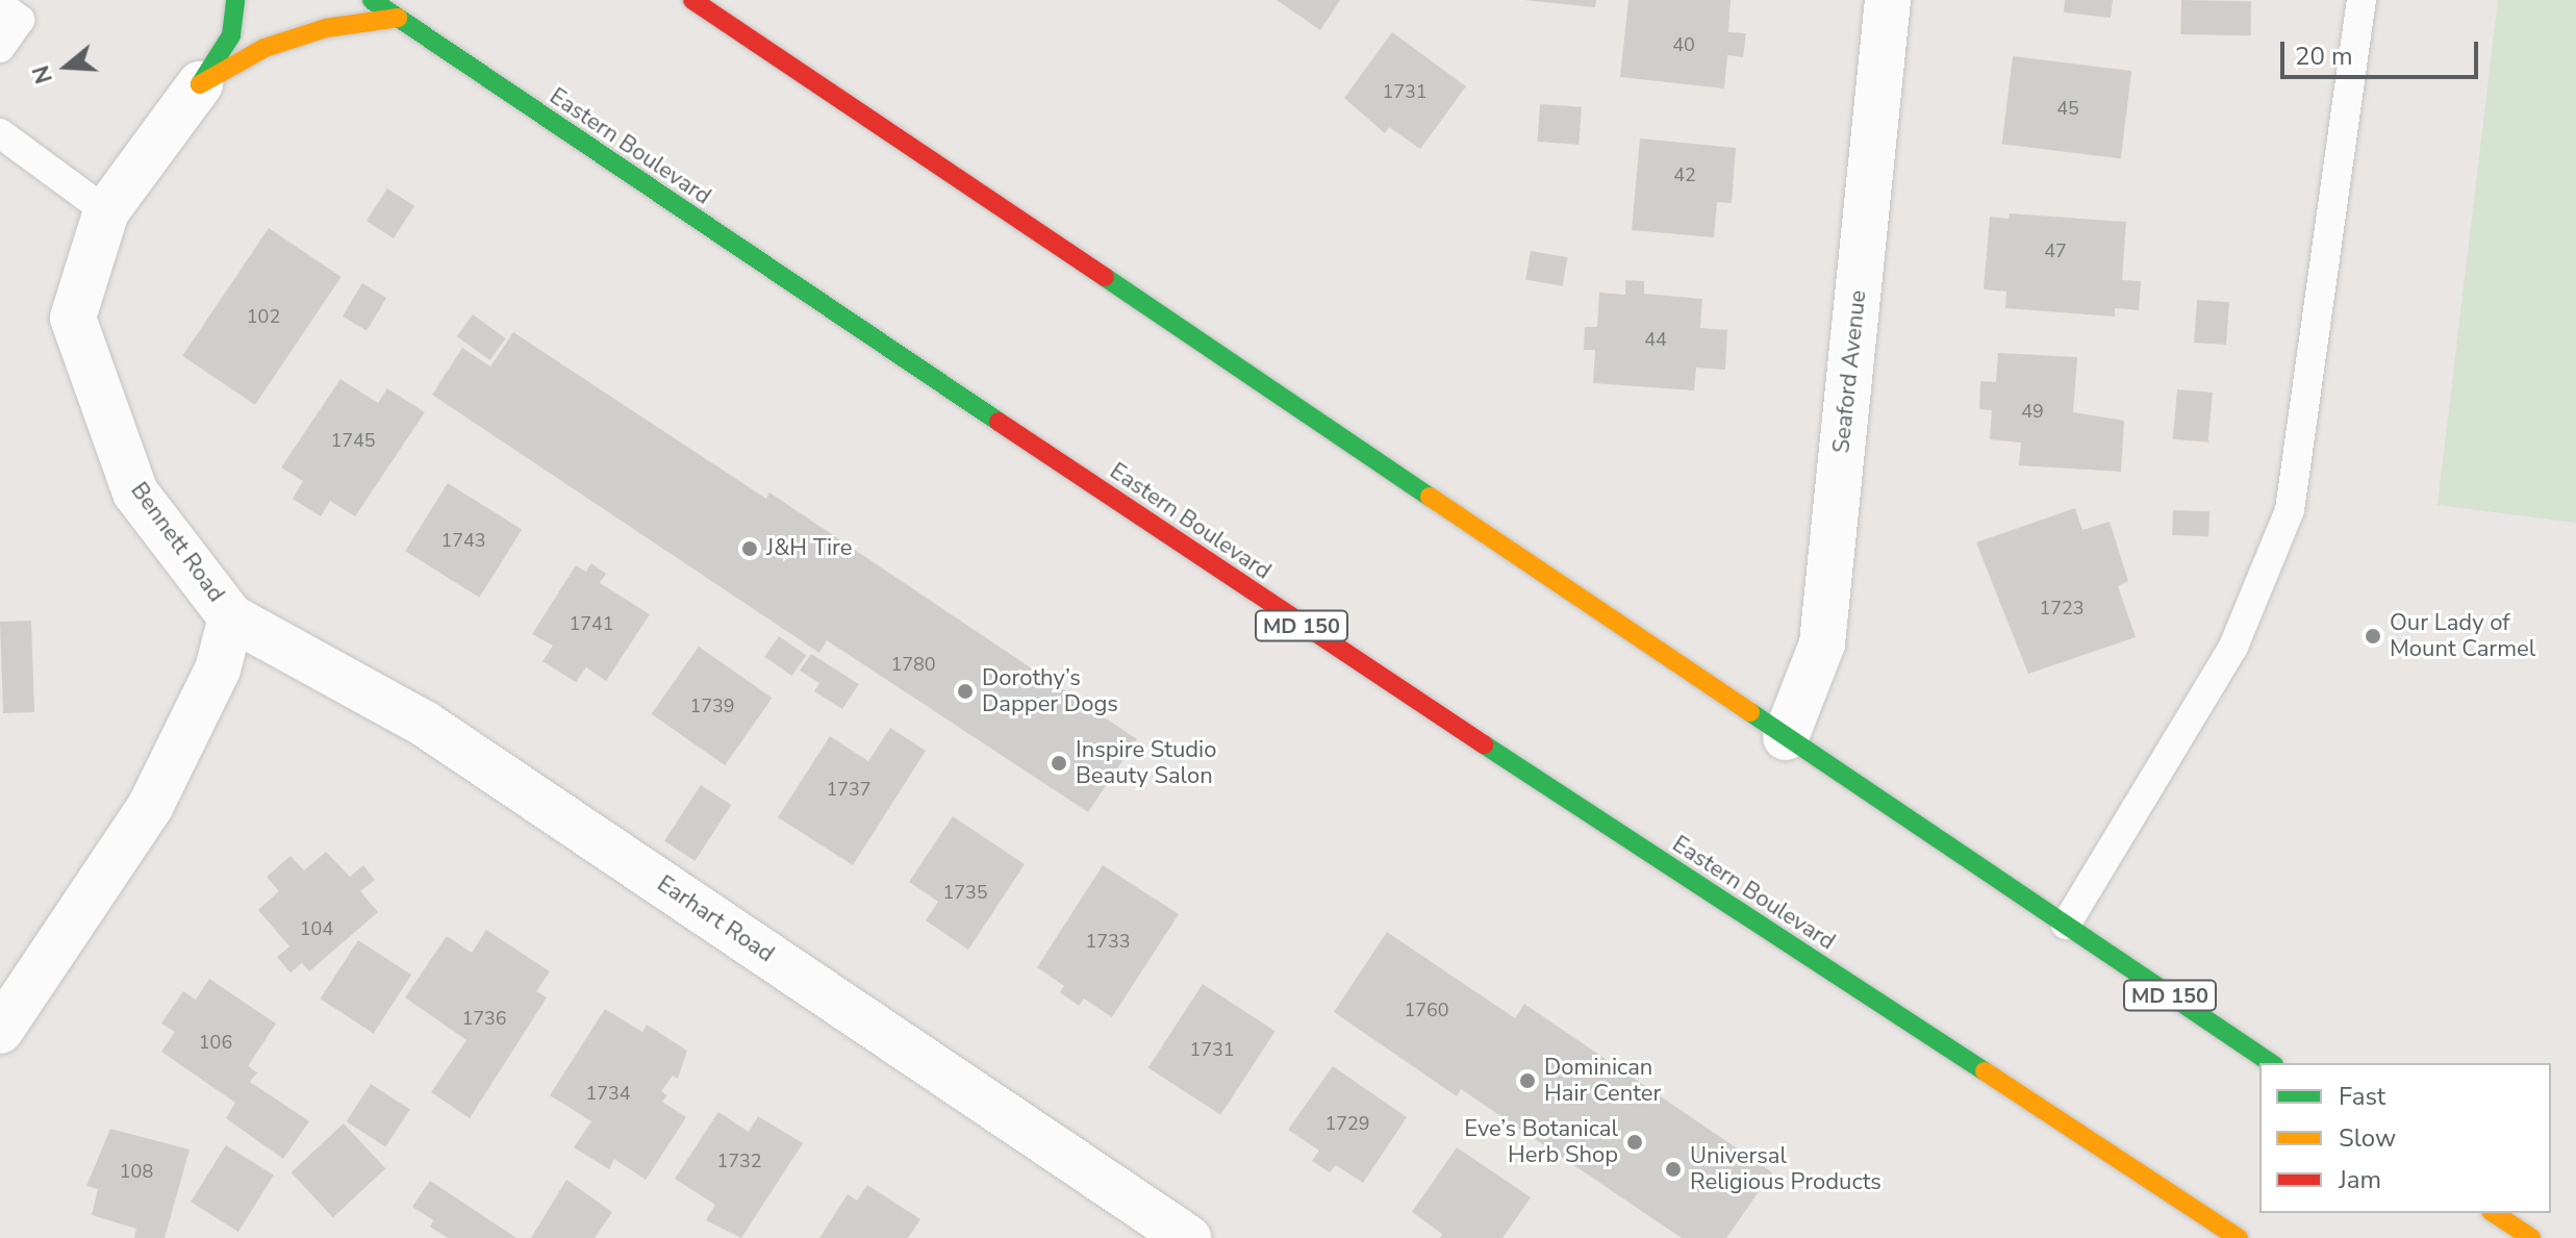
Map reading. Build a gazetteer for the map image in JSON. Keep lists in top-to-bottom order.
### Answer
{
  "streets": {
    "main road": ["Eastern Boulevard", "MD 150"],
    "street": ["Seaford Avenue", "Bennett Road", "Earhart Road"]
  },
  "crossings": [
    ["Seaford Avenue", "MD 150"],
    ["Bennett Road", "Earhart Road"]
  ],
  "places": [
    "J&H Tire",
    "Our Lady of Mount Carmel",
    "Dorothy’s Dapper Dogs",
    "Inspire Studio Beauty Salon",
    "Dominican Hair Center",
    "Eve’s Botanical Herb Shop",
    "Universal Religious Products"
  ],
  "house_numbers": [
    "40",
    "1731",
    "45",
    "42",
    "47",
    "102",
    "44",
    "49",
    "1745",
    "1743",
    "1723",
    "1741",
    "1780",
    "1739",
    "1737",
    "1735",
    "104",
    "1733",
    "1760",
    "1736",
    "106",
    "1731",
    "1734",
    "1729",
    "1732",
    "108"
  ],
  "legend": ["Fast", "Slow", "Jam"],
  "scale_bar": "20 m",
  "north": "left"
}
